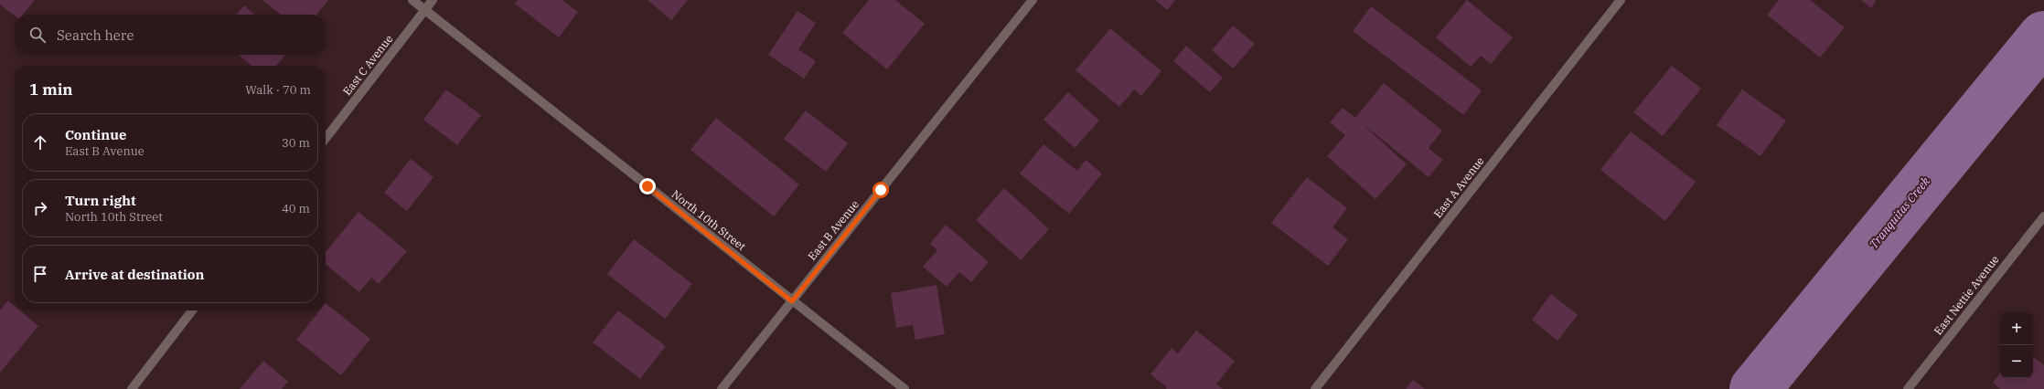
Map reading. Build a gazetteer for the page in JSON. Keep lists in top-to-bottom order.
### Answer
{
  "streets": {
    "street": [
      "East C Avenue",
      "East A Avenue",
      "North 10th Street",
      "East B Avenue",
      "East Nettie Avenue"
    ]
  },
  "crossings": [
    ["East C Avenue", "North 10th Street"],
    ["North 10th Street", "East B Avenue"]
  ],
  "water": ["Tranquitas Creek"],
  "page": {
    "search": "Search here",
    "heading": ["1 min", "Walk · 70 m"],
    "list": [
      ["Continue", "East B Avenue", "30 m"],
      ["Turn right", "North 10th Street", "40 m"],
      "Arrive at destination"
    ],
    "map_buttons": ["+", "−"]
  }
}
